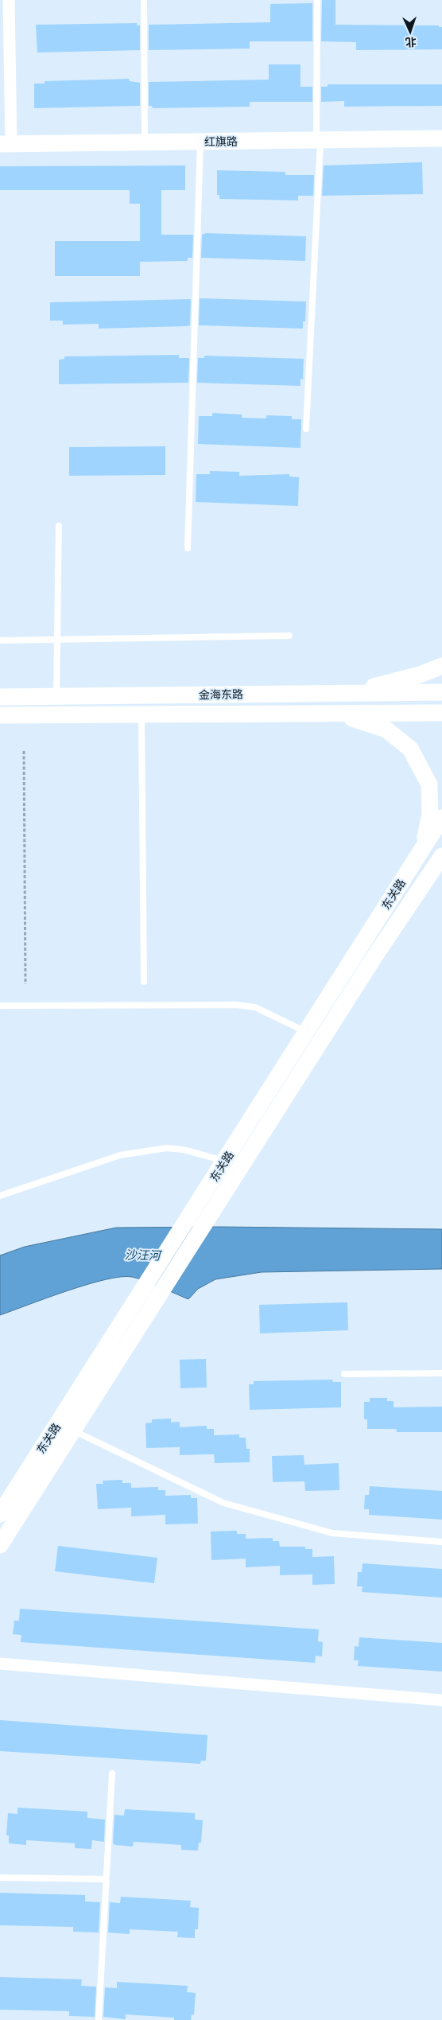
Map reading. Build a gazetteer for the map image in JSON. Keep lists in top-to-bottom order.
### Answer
{
  "streets": {
    "main road": ["红旗路", "金海东路", "东关路"]
  },
  "water": ["沙汪河"],
  "north": "bottom"
}
